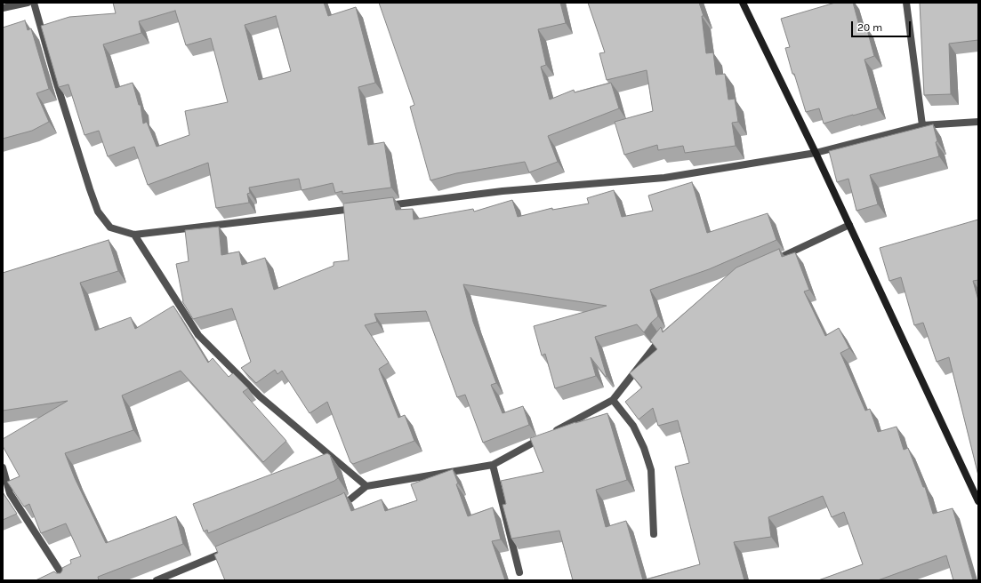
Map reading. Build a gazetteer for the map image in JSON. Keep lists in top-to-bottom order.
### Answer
{
  "scale_bar": "20 m"
}
